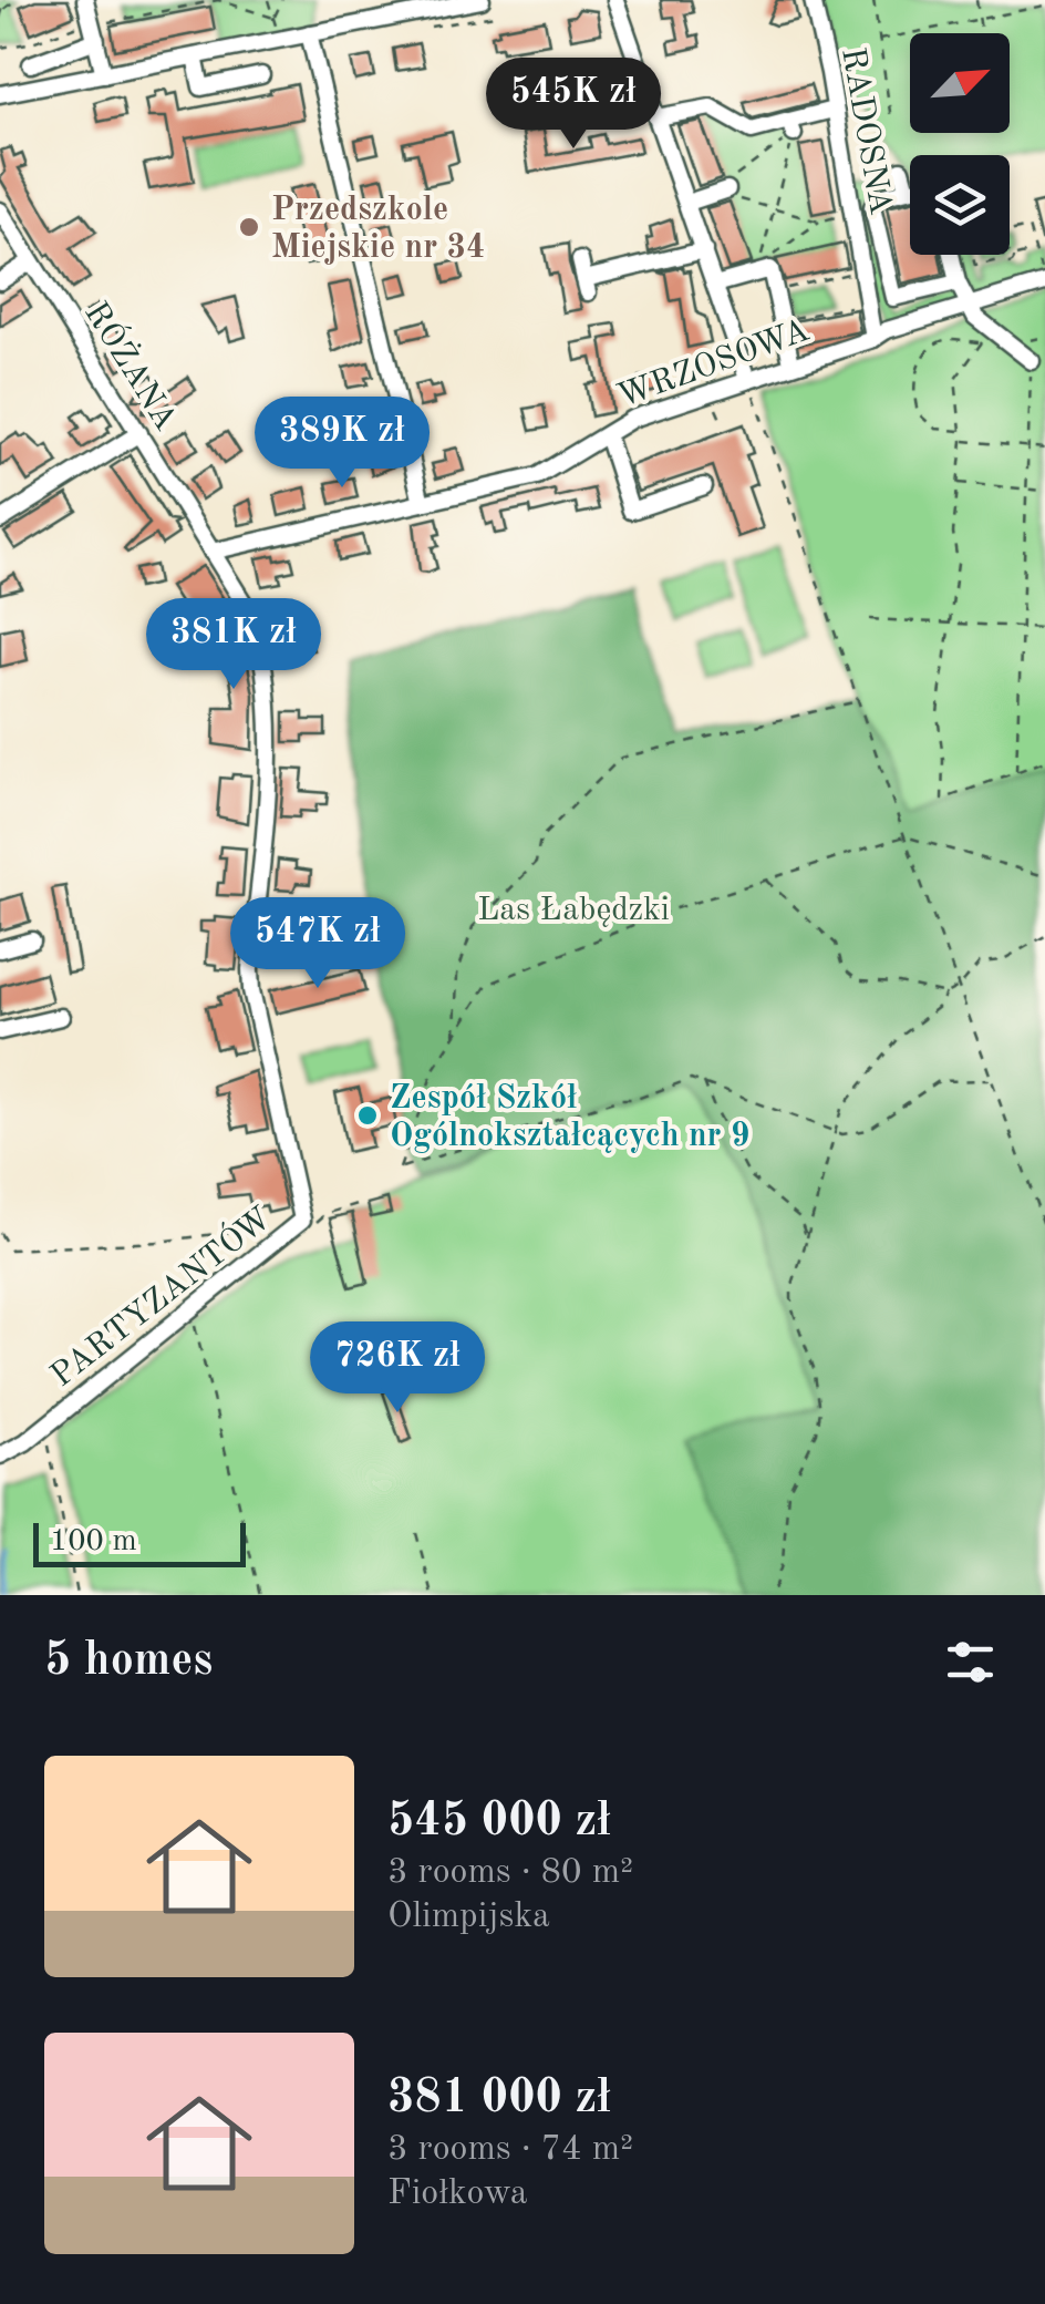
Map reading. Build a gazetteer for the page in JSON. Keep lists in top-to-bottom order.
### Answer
{
  "streets": {
    "street": [
      "RADOSNA",
      "WRZOSOWA",
      "RÓŻANA",
      "PARTYZANTÓW"
    ]
  },
  "crossings": [
    ["RADOSNA", "WRZOSOWA"],
    ["WRZOSOWA", "RÓŻANA"],
    ["RÓŻANA", "PARTYZANTÓW"]
  ],
  "parks": ["Las Łabędzki"],
  "places": ["Przedszkole Miejskie nr 34", "Zespół Szkół Ogólnokształcących nr 9"],
  "scale_bar": "100 m",
  "north": "top right",
  "page": {
    "price": [
      "545K zł",
      "389K zł",
      "381K zł",
      "547K zł",
      "726K zł"
    ],
    "scale": "100 m",
    "heading": "5 homes",
    "list": [
      {
        "name": "545 000 zł",
        "note": "3 rooms · 80 m² · Olimpijska"
      },
      {
        "name": "381 000 zł",
        "note": "3 rooms · 74 m² · Fiołkowa"
      }
    ]
  }
}
